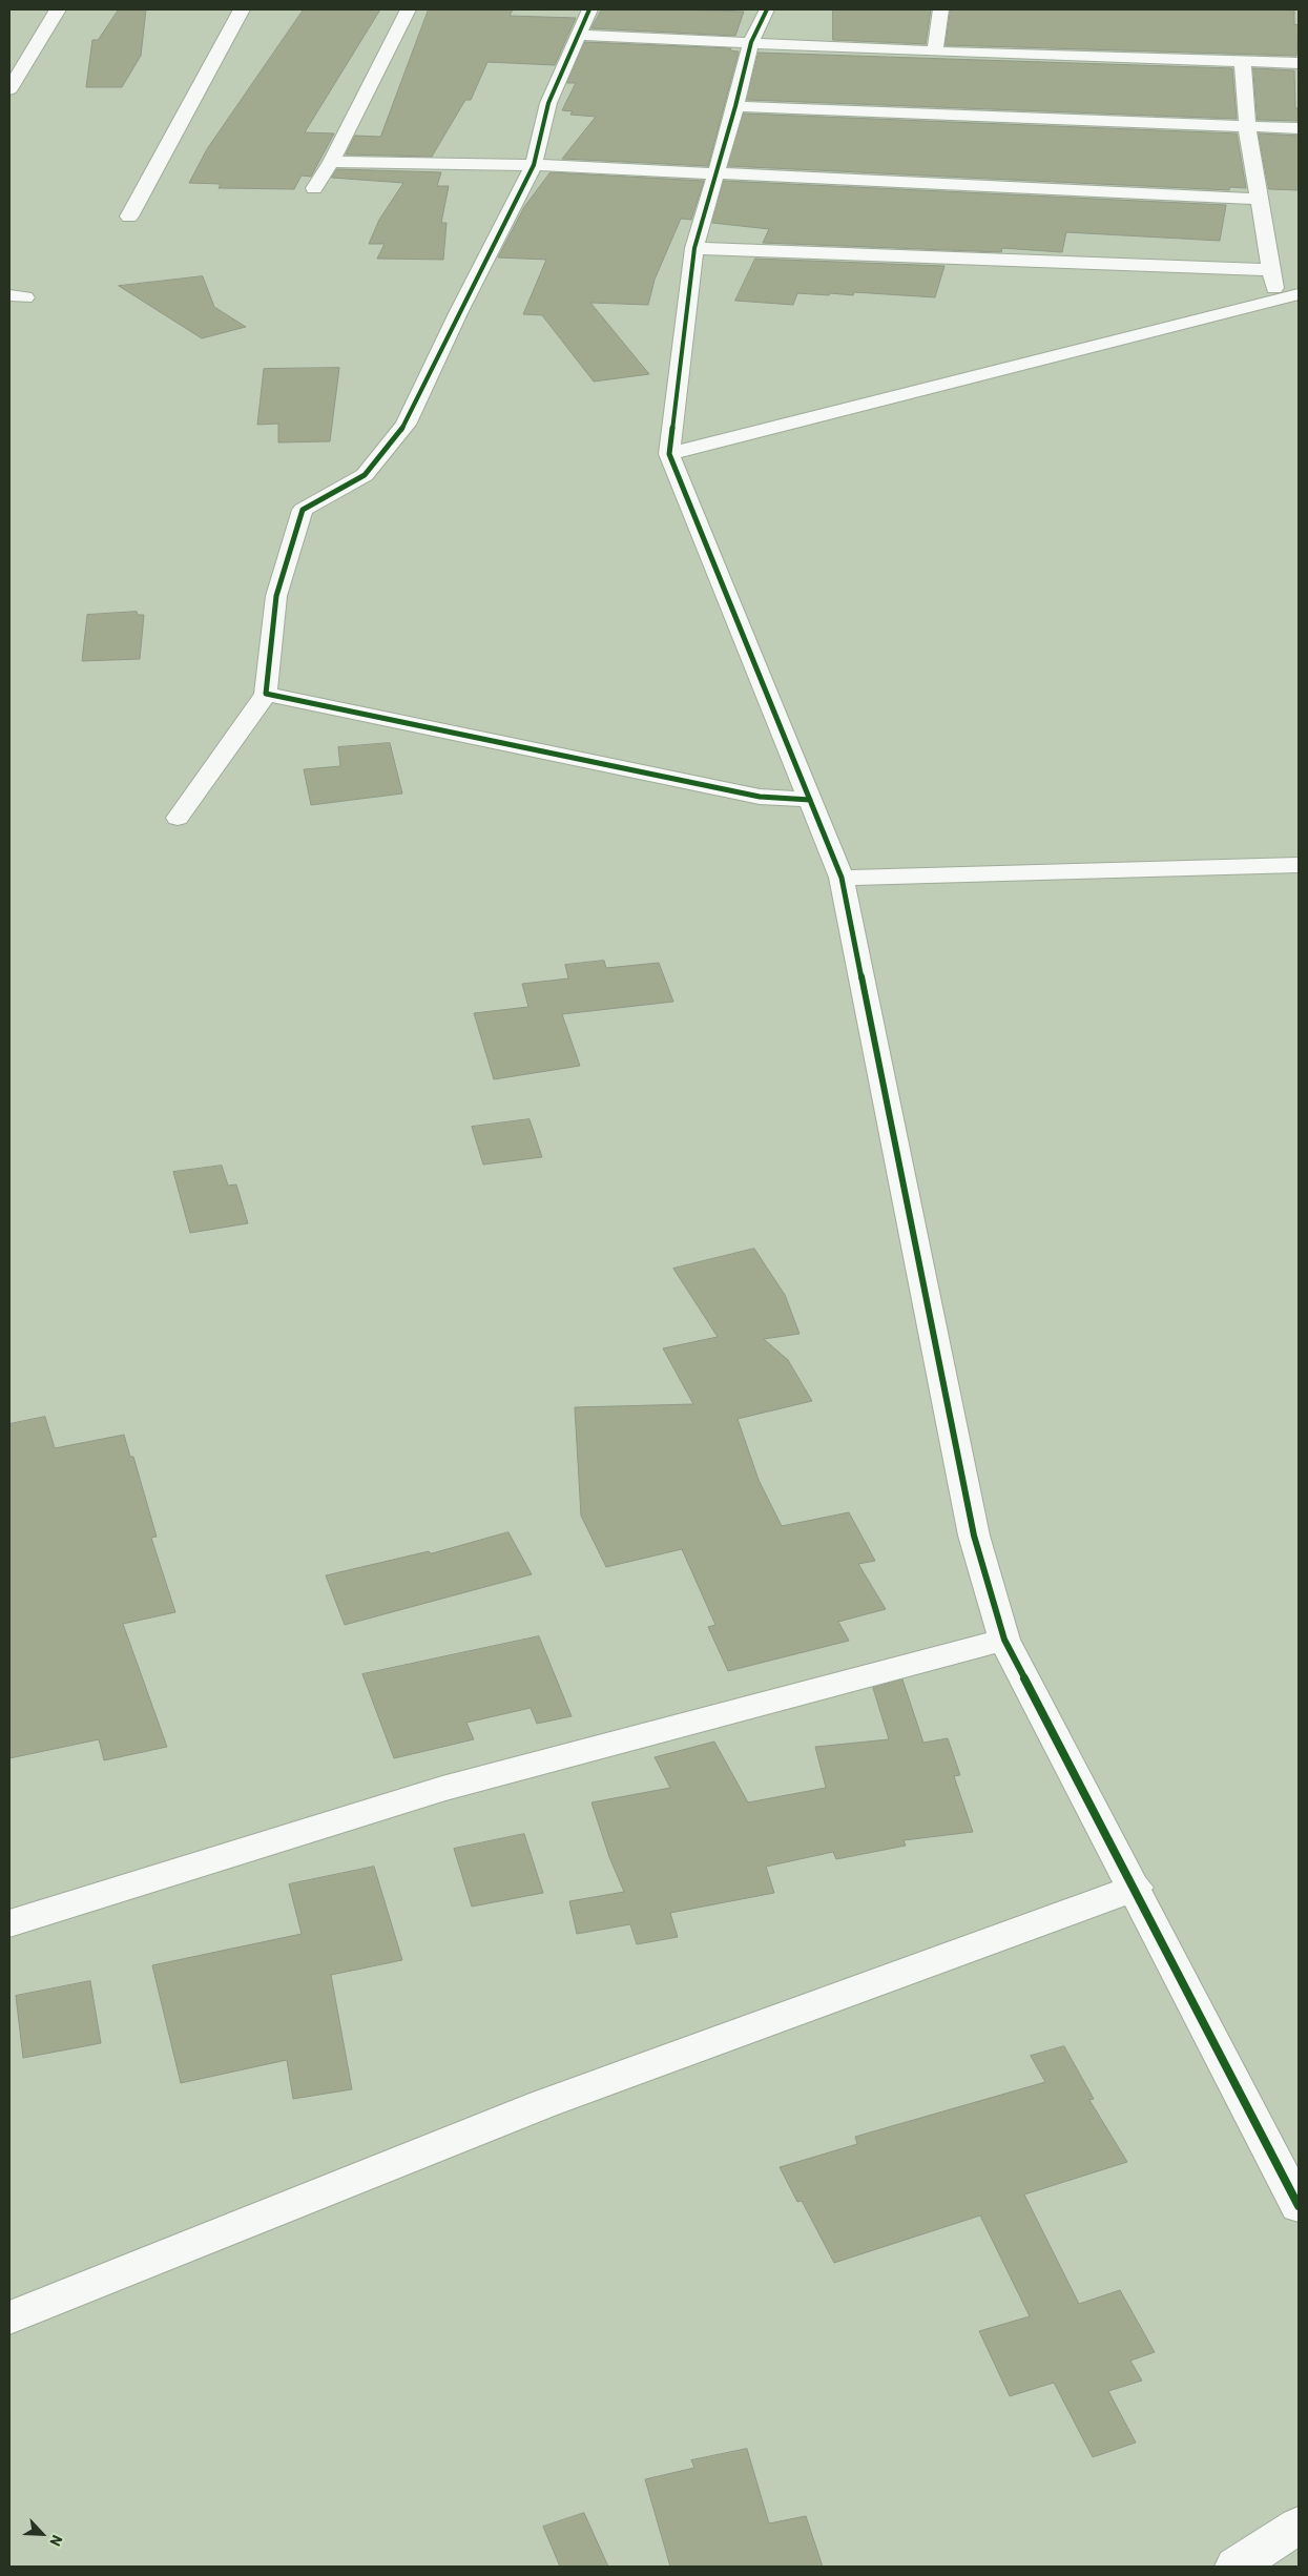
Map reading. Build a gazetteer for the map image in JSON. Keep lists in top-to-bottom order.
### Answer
{
  "north": "bottom right"
}
